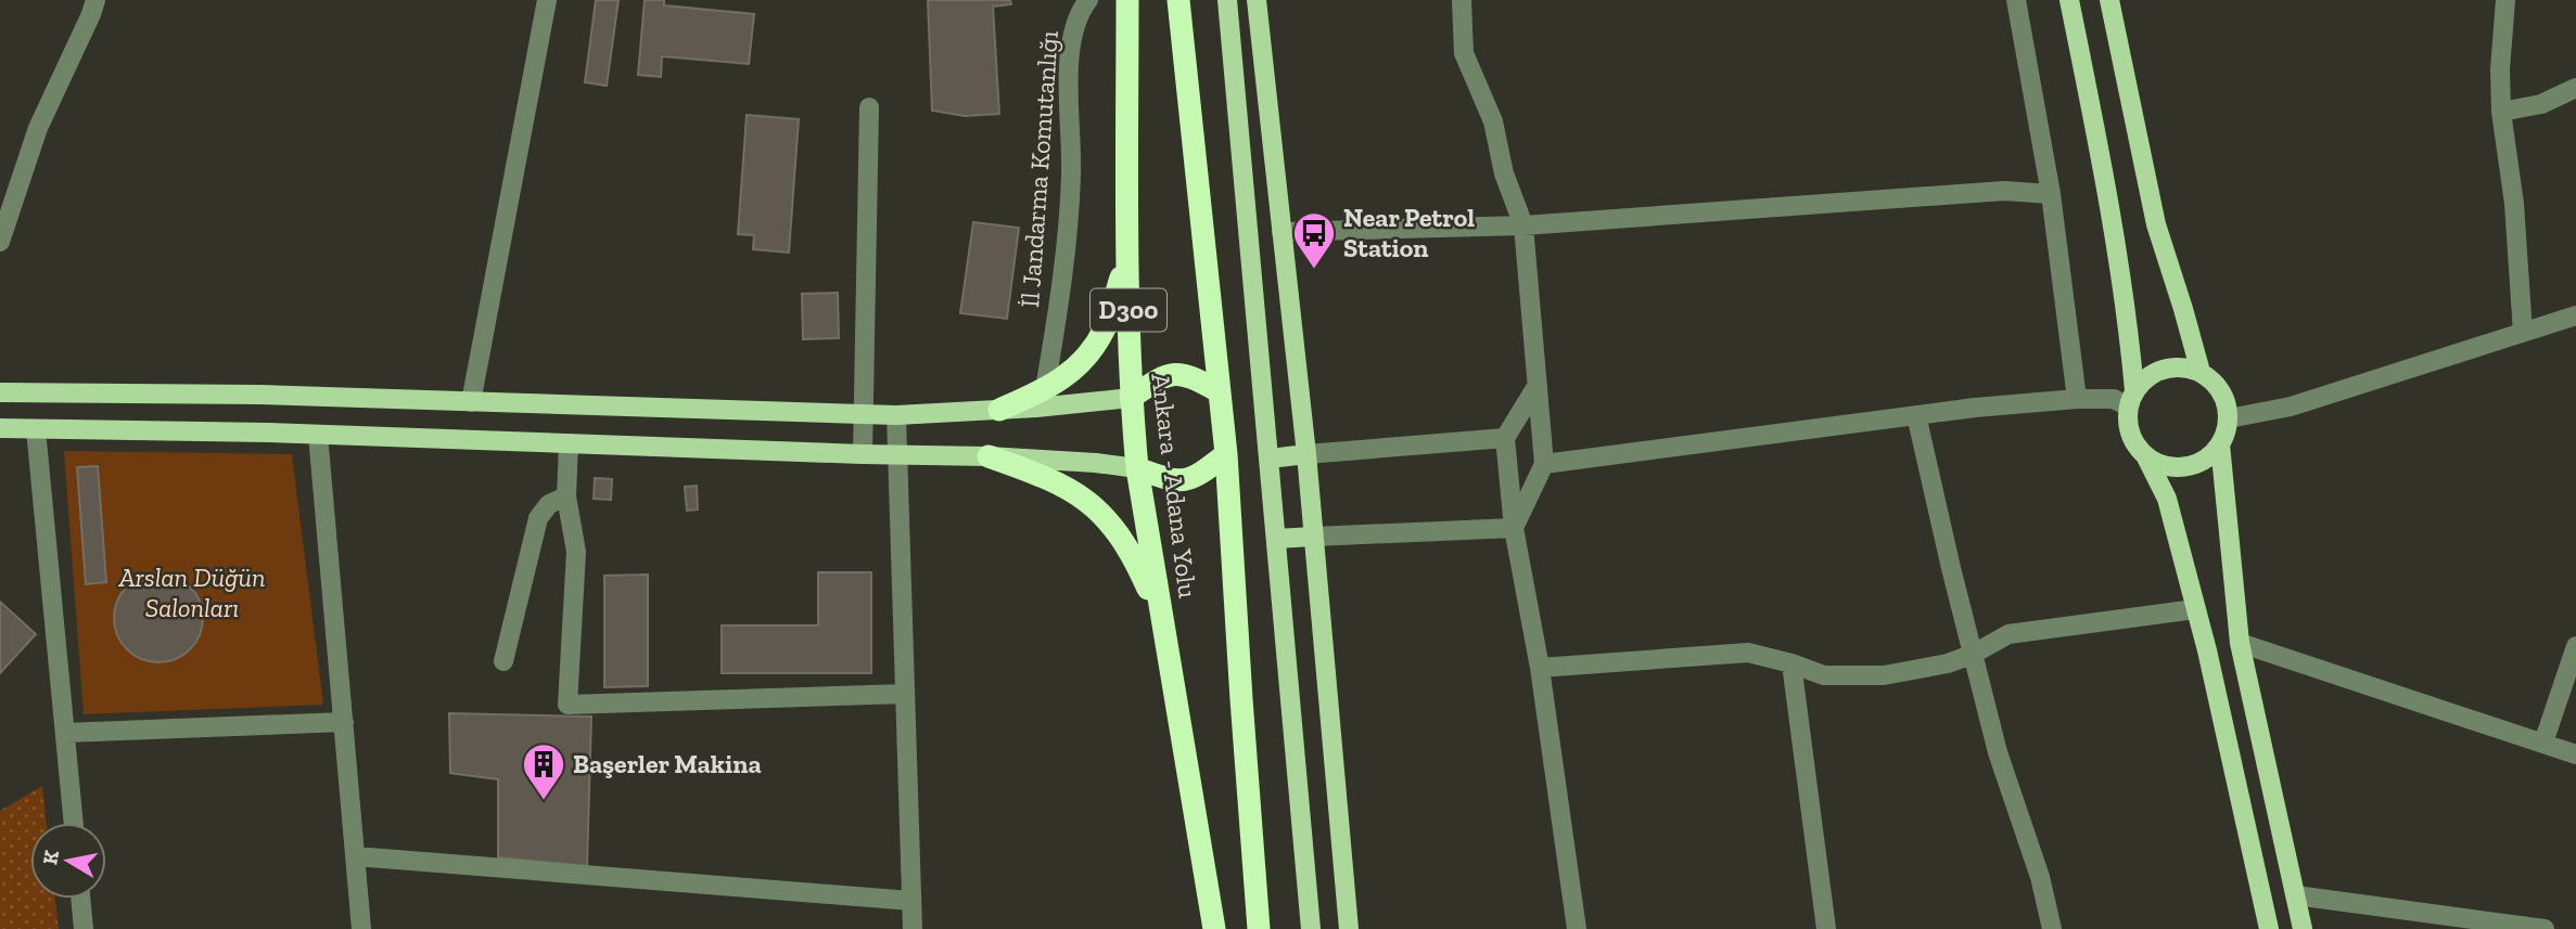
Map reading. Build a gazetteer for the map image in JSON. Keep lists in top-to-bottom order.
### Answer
{
  "streets": {
    "highway": ["D300", "Ankara - Adana Yolu"],
    "street": ["İl Jandarma Komutanlığı"]
  },
  "parks": ["Arslan Düğün Salonları"],
  "places": {
    "bus stop": ["Near Petrol Station"],
    "building": ["Başerler Makina"]
  },
  "north": "left"
}
